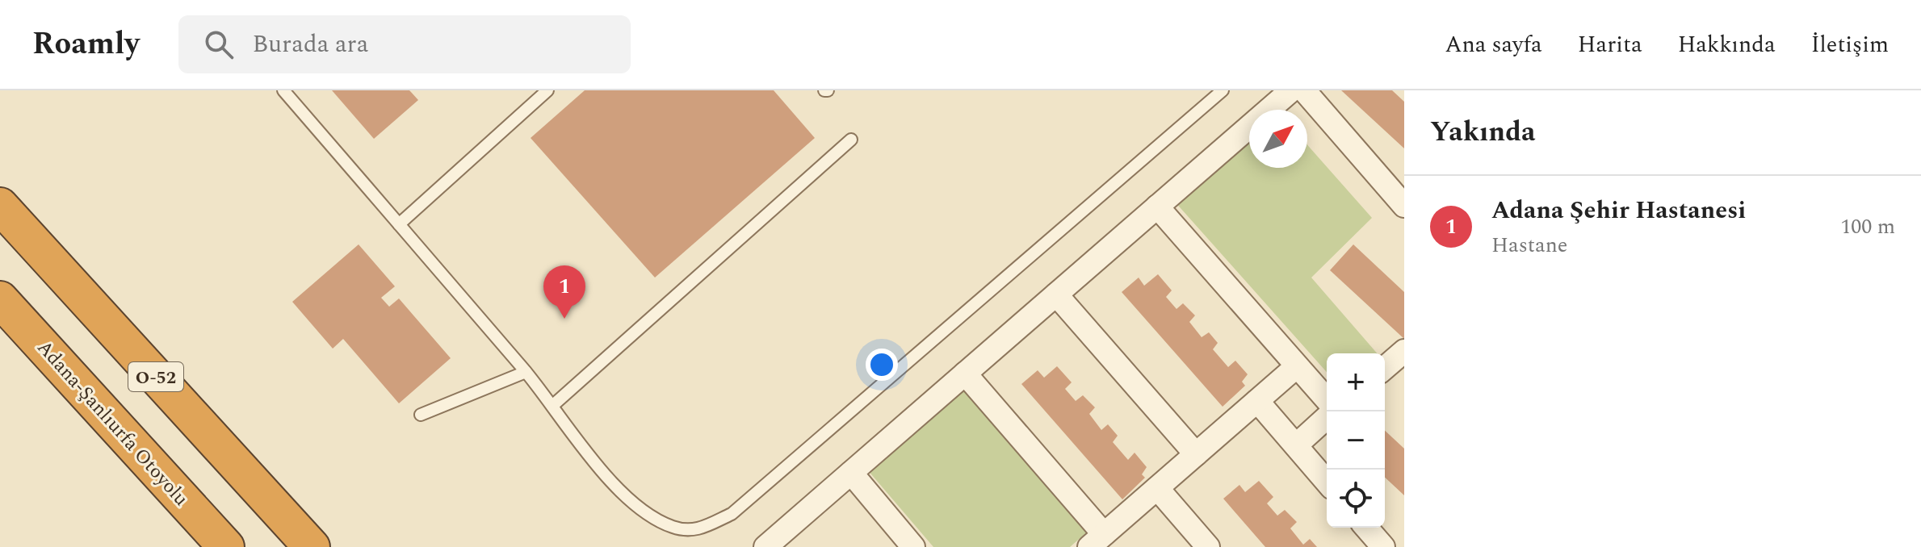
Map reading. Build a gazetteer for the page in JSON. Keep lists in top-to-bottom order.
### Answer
{
  "streets": {
    "highway": ["O-52", "Adana-Şanlıurfa Otoyolu"]
  },
  "north": "top right",
  "page": {
    "header": "Roamly",
    "search": "Burada ara",
    "nav": [
      "Ana sayfa",
      "Harita",
      "Hakkında",
      "İletişim"
    ],
    "heading": "Yakında",
    "list": [
      {
        "mark": "1",
        "name": "Adana Şehir Hastanesi",
        "note": "Hastane",
        "value": "100 m"
      }
    ],
    "pins": "1",
    "map_buttons": ["+", "−"]
  }
}
